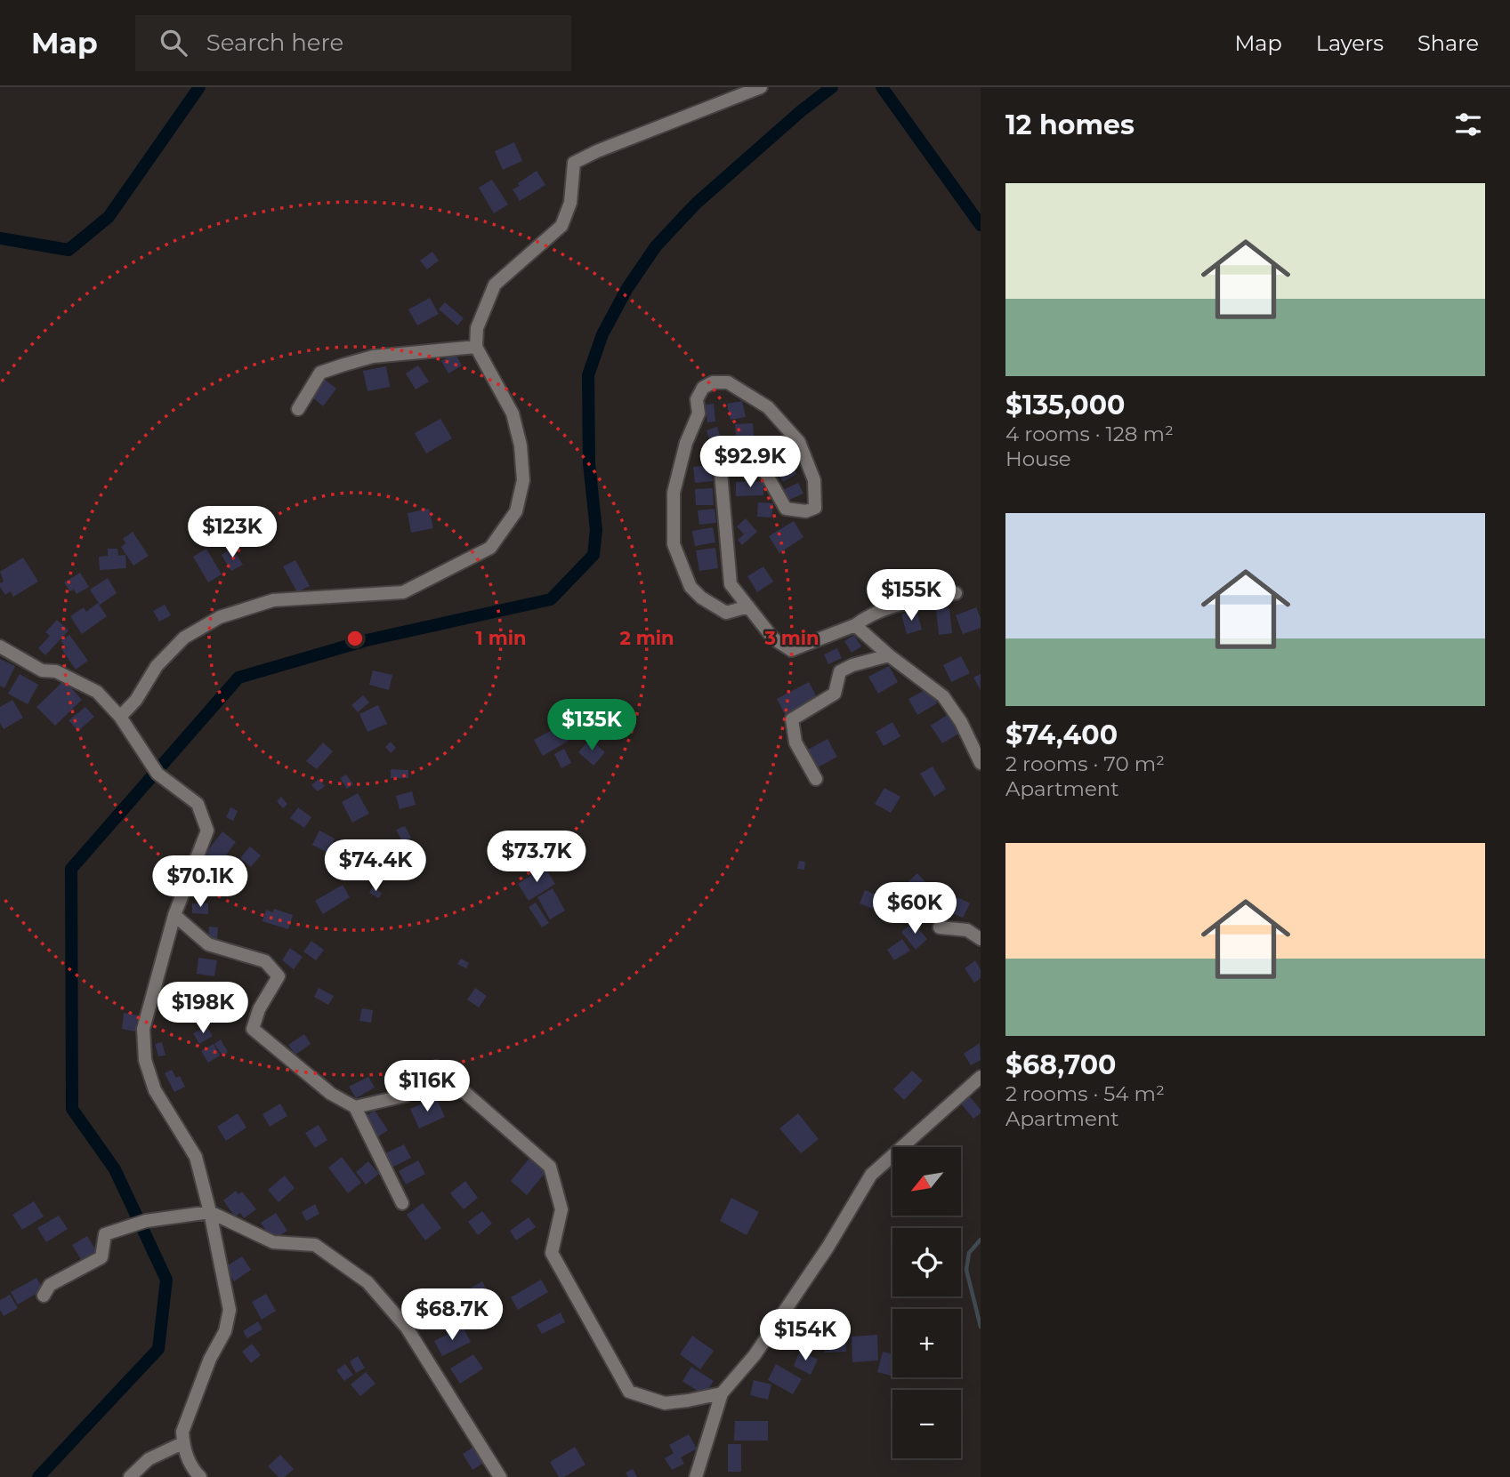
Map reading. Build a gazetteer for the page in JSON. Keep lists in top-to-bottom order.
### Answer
{
  "north": "bottom left",
  "page": {
    "header": "Map",
    "search": "Search here",
    "nav": ["Map", "Layers", "Share"],
    "heading": "12 homes",
    "list": [
      {
        "name": "$135,000",
        "note": "4 rooms · 128 m² · House"
      },
      {
        "name": "$74,400",
        "note": "2 rooms · 70 m² · Apartment"
      },
      {
        "name": "$68,700",
        "note": "2 rooms · 54 m² · Apartment"
      }
    ],
    "price": [
      "$92.9K",
      "$123K",
      "$155K",
      "$135K",
      "$73.7K",
      "$74.4K",
      "$70.1K",
      "$60K",
      "$198K",
      "$116K",
      "$68.7K",
      "$154K"
    ],
    "map_buttons": ["+", "−"]
  },
  "rings": ["1 min", "2 min", "3 min"]
}
